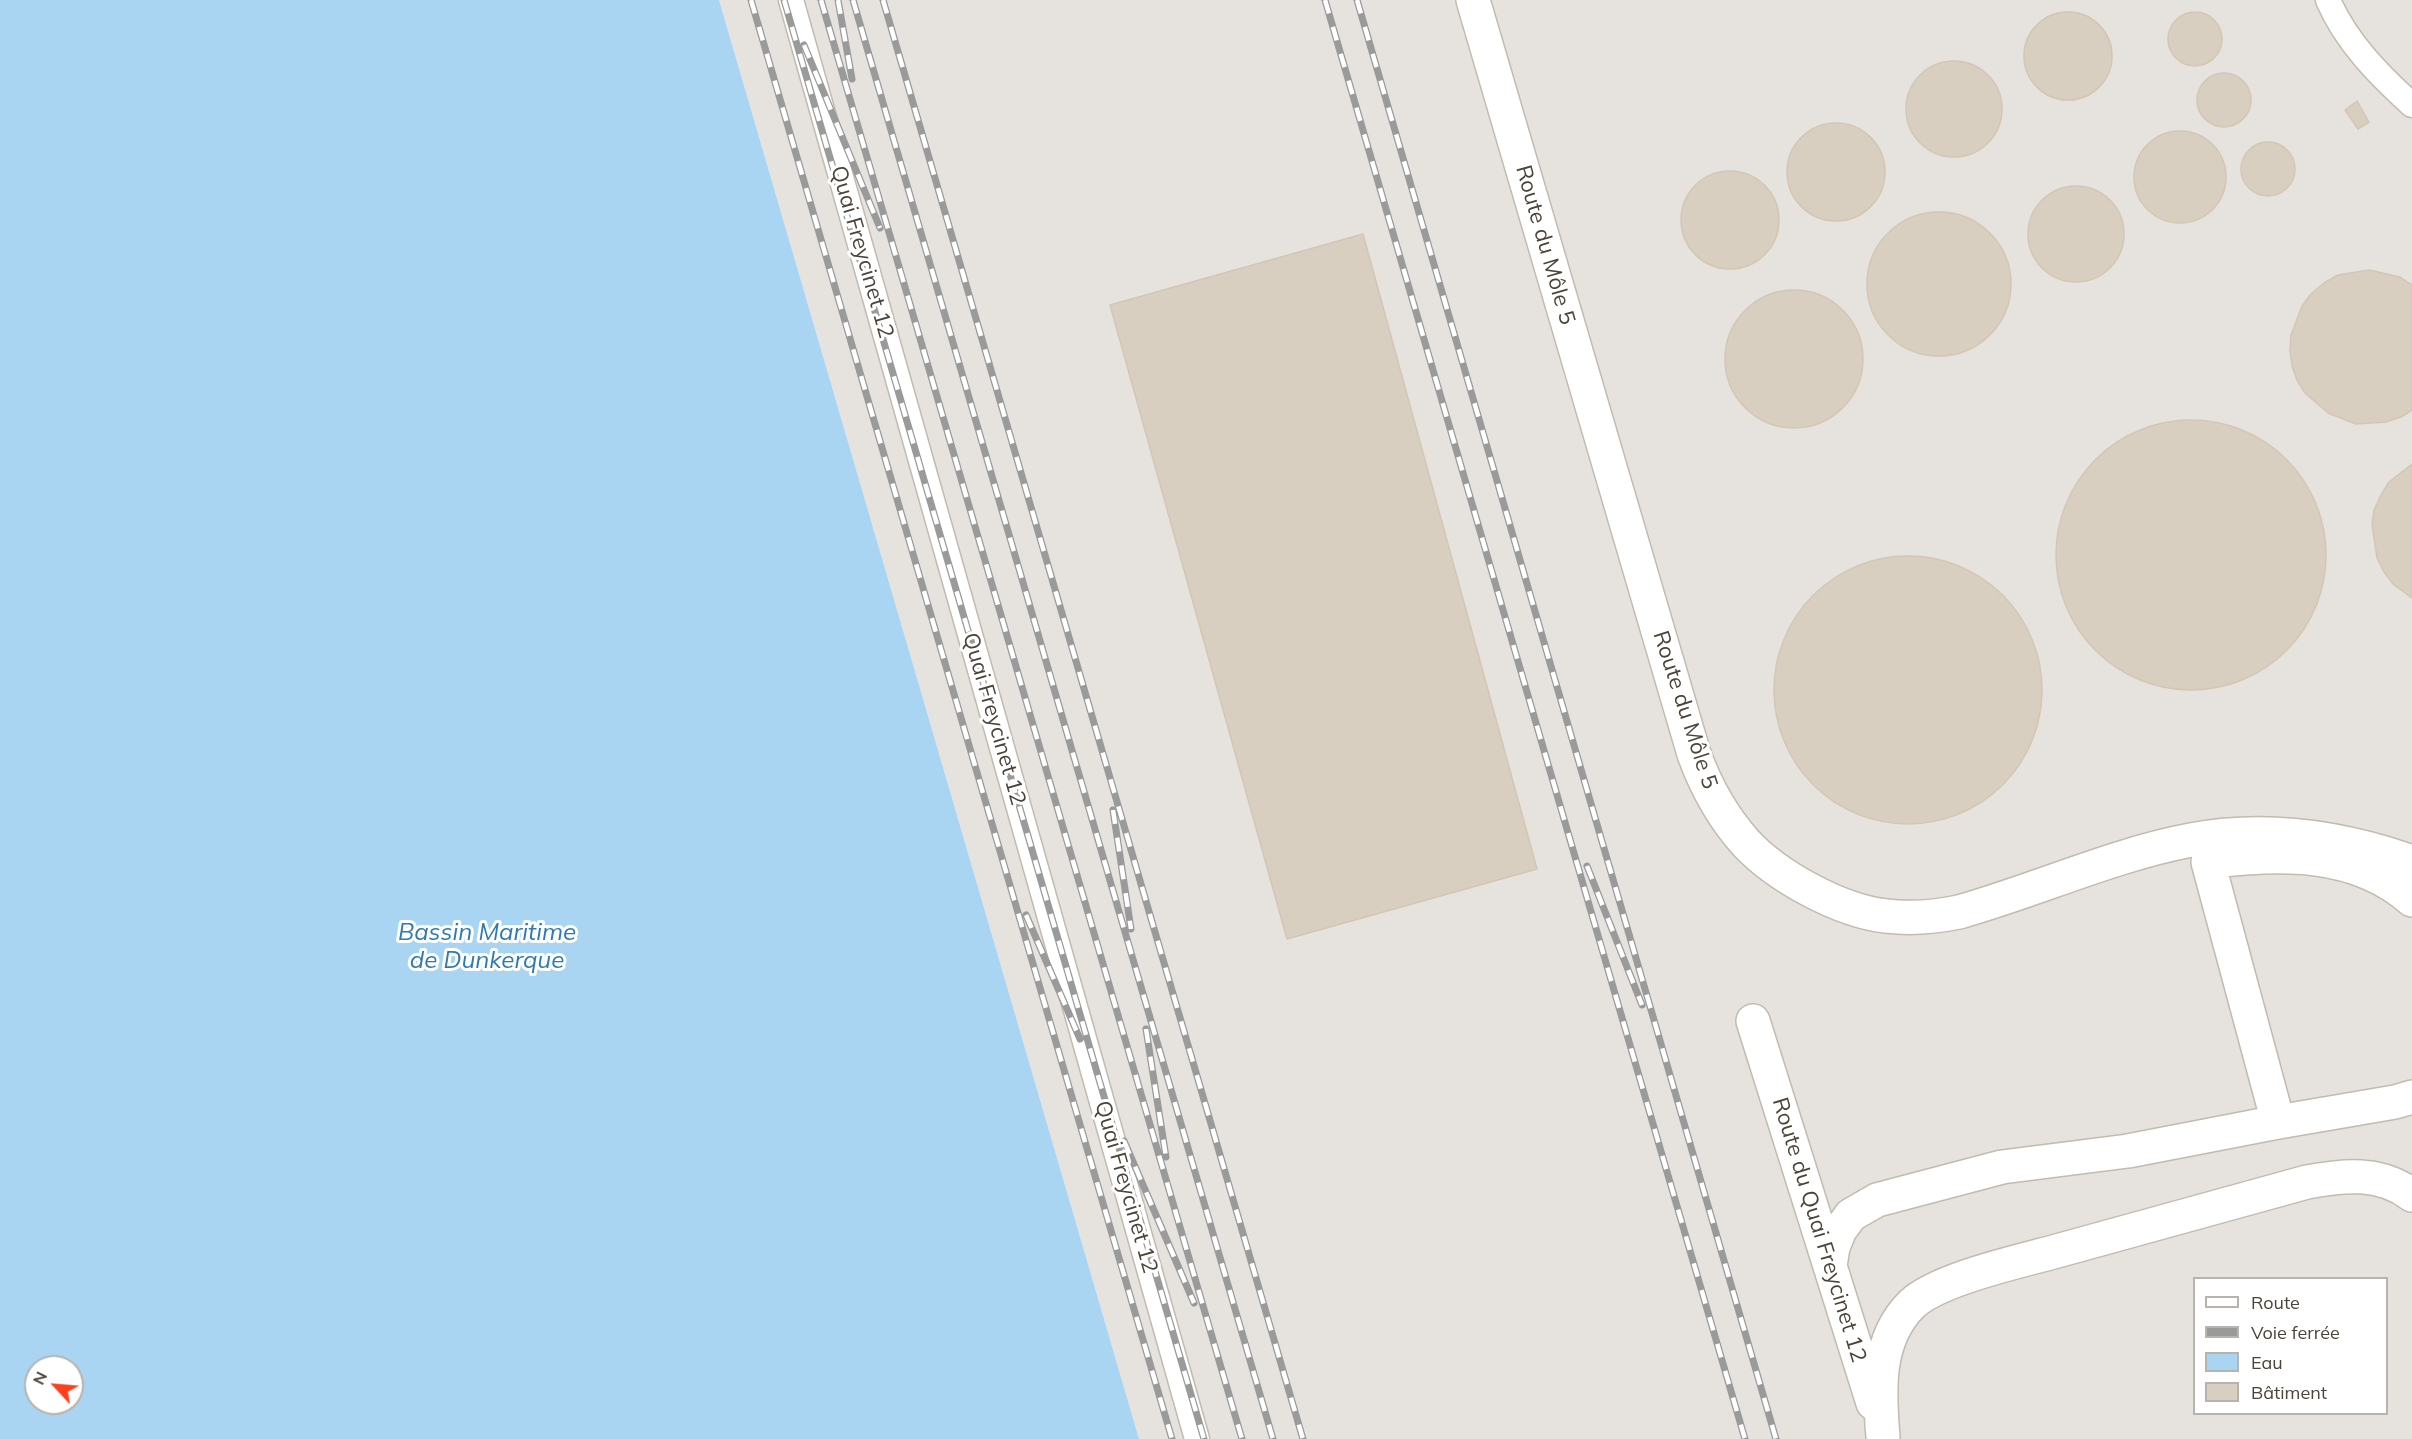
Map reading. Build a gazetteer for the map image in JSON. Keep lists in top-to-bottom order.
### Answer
{
  "streets": {
    "street": ["Route du Môle 5", "Route du Quai Freycinet 12"],
    "lane": ["Quai Freycinet 12"]
  },
  "water": ["Bassin Maritime de Dunkerque"],
  "legend": [
    "Route",
    "Voie ferrée",
    "Eau",
    "Bâtiment"
  ],
  "north": "top left"
}
